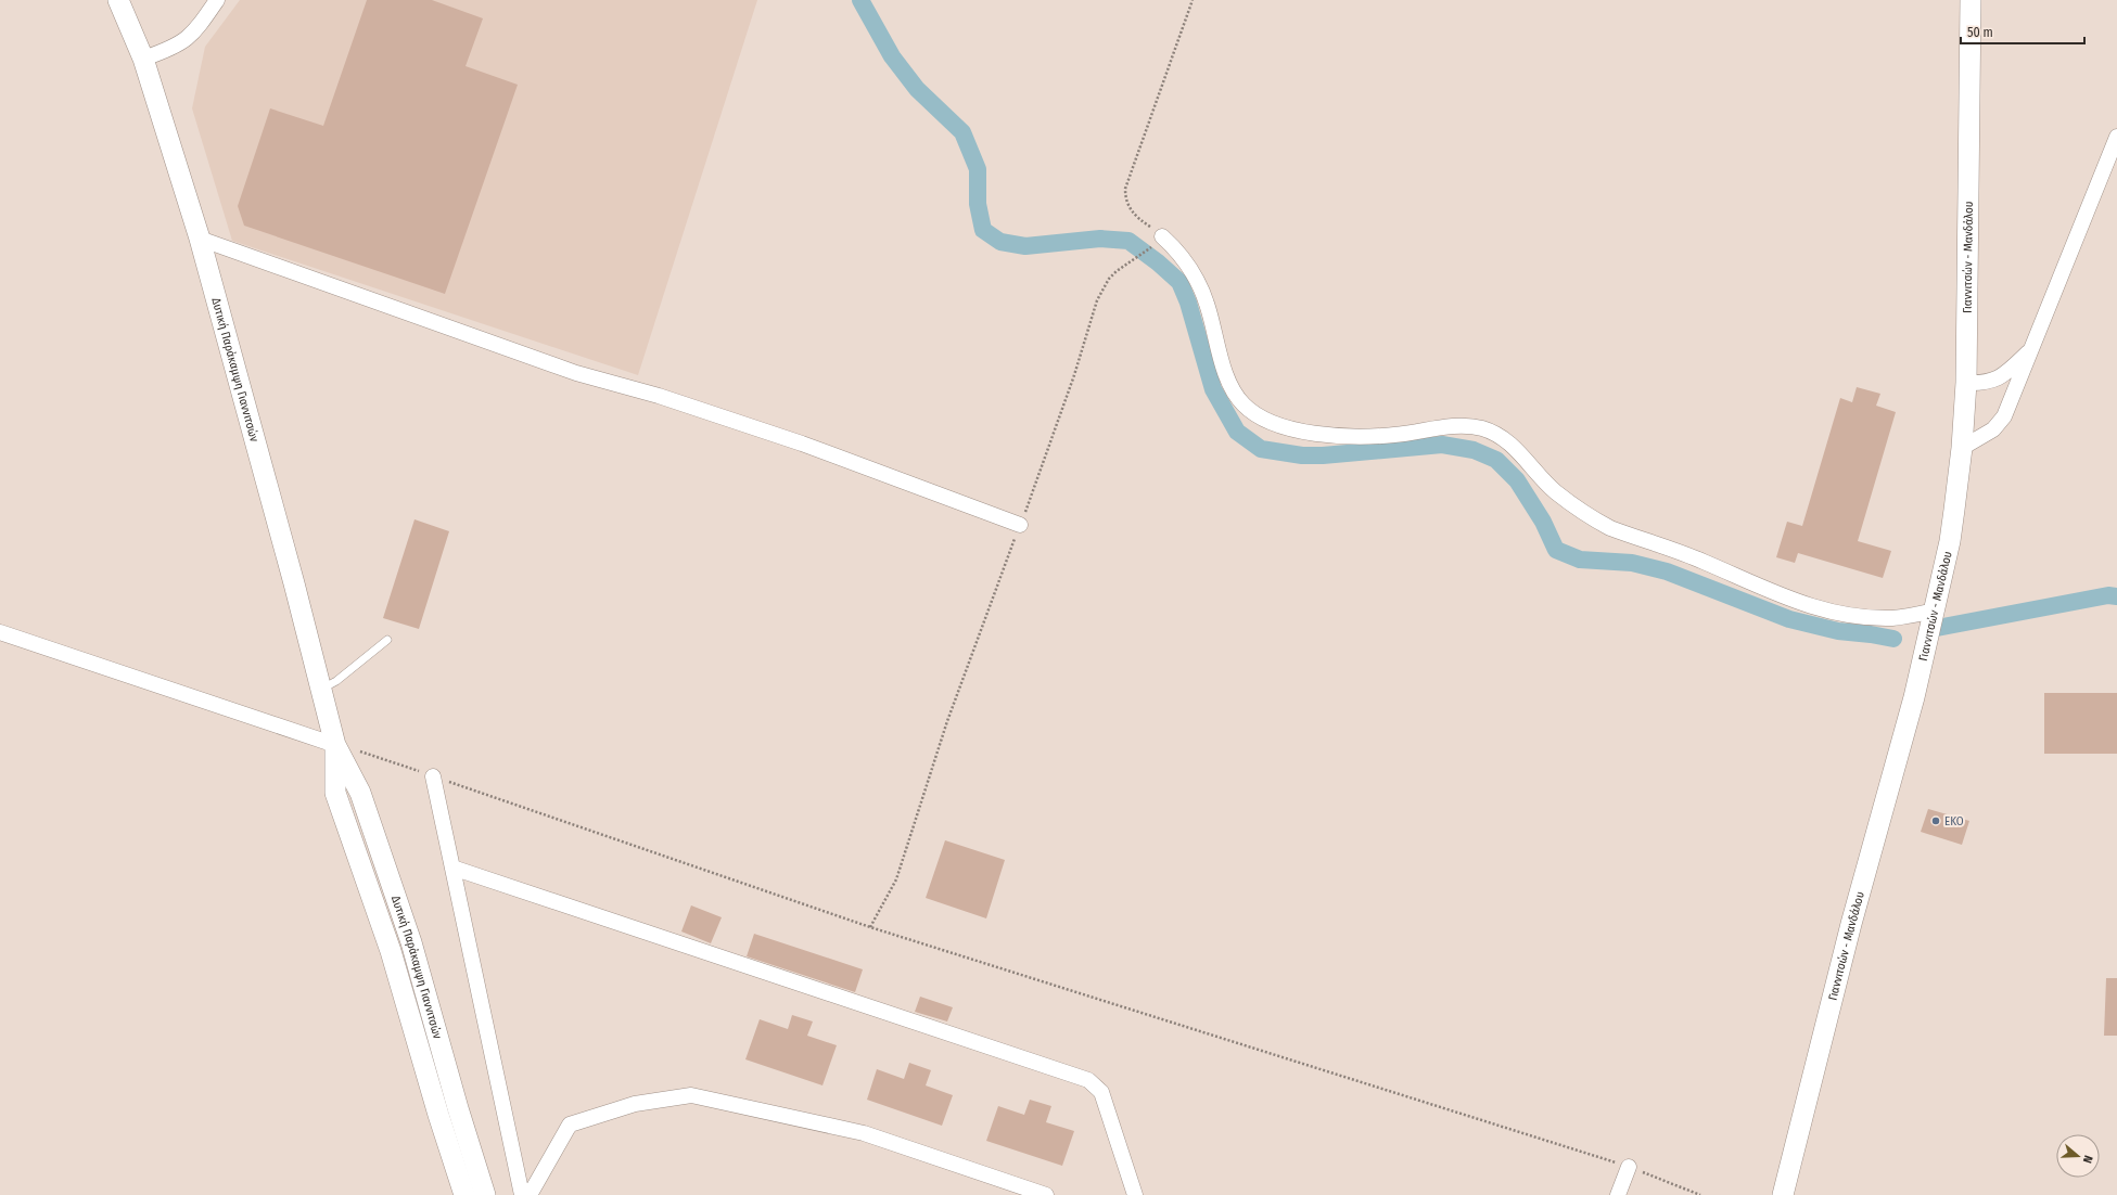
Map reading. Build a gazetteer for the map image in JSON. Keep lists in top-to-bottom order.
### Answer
{
  "streets": {
    "main road": ["Γιαννιτσών - Μανδάλου", "Δυτική Παράκαμψη Γιαννιτσών"]
  },
  "places": ["EKO"],
  "scale_bar": "50 m",
  "north": "right"
}
